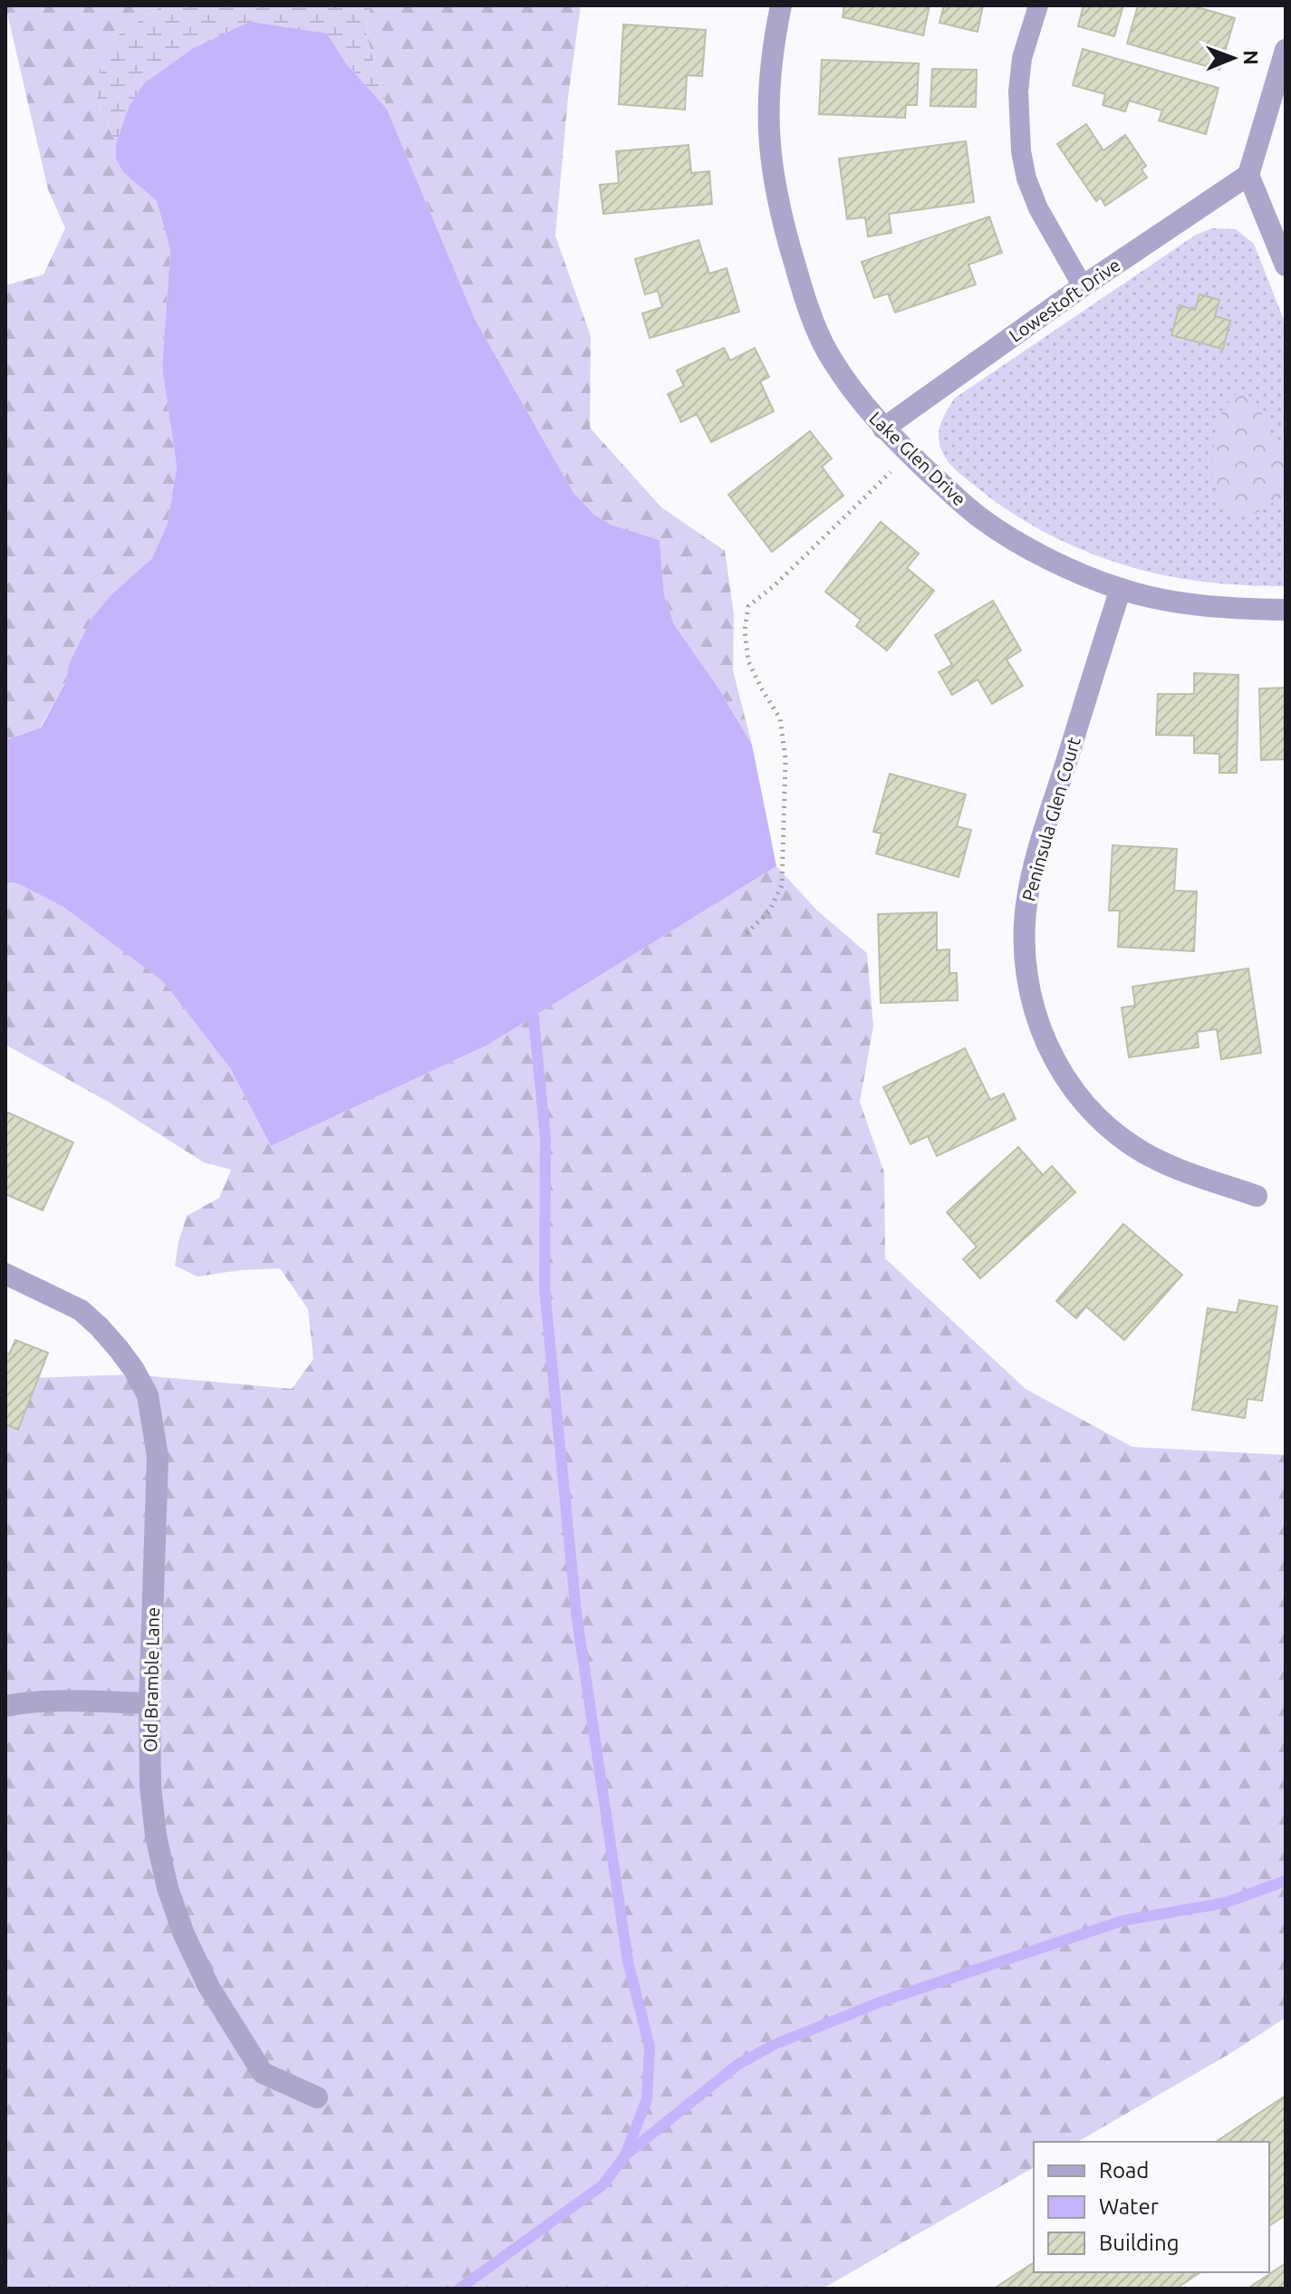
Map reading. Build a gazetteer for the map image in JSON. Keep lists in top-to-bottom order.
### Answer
{
  "streets": {
    "street": [
      "Lowestoft Drive",
      "Lake Glen Drive",
      "Peninsula Glen Court",
      "Old Bramble Lane"
    ]
  },
  "crossings": [
    ["Lowestoft Drive", "Lake Glen Drive"],
    ["Lake Glen Drive", "Peninsula Glen Court"]
  ],
  "legend": ["Road", "Water", "Building"],
  "north": "right"
}
